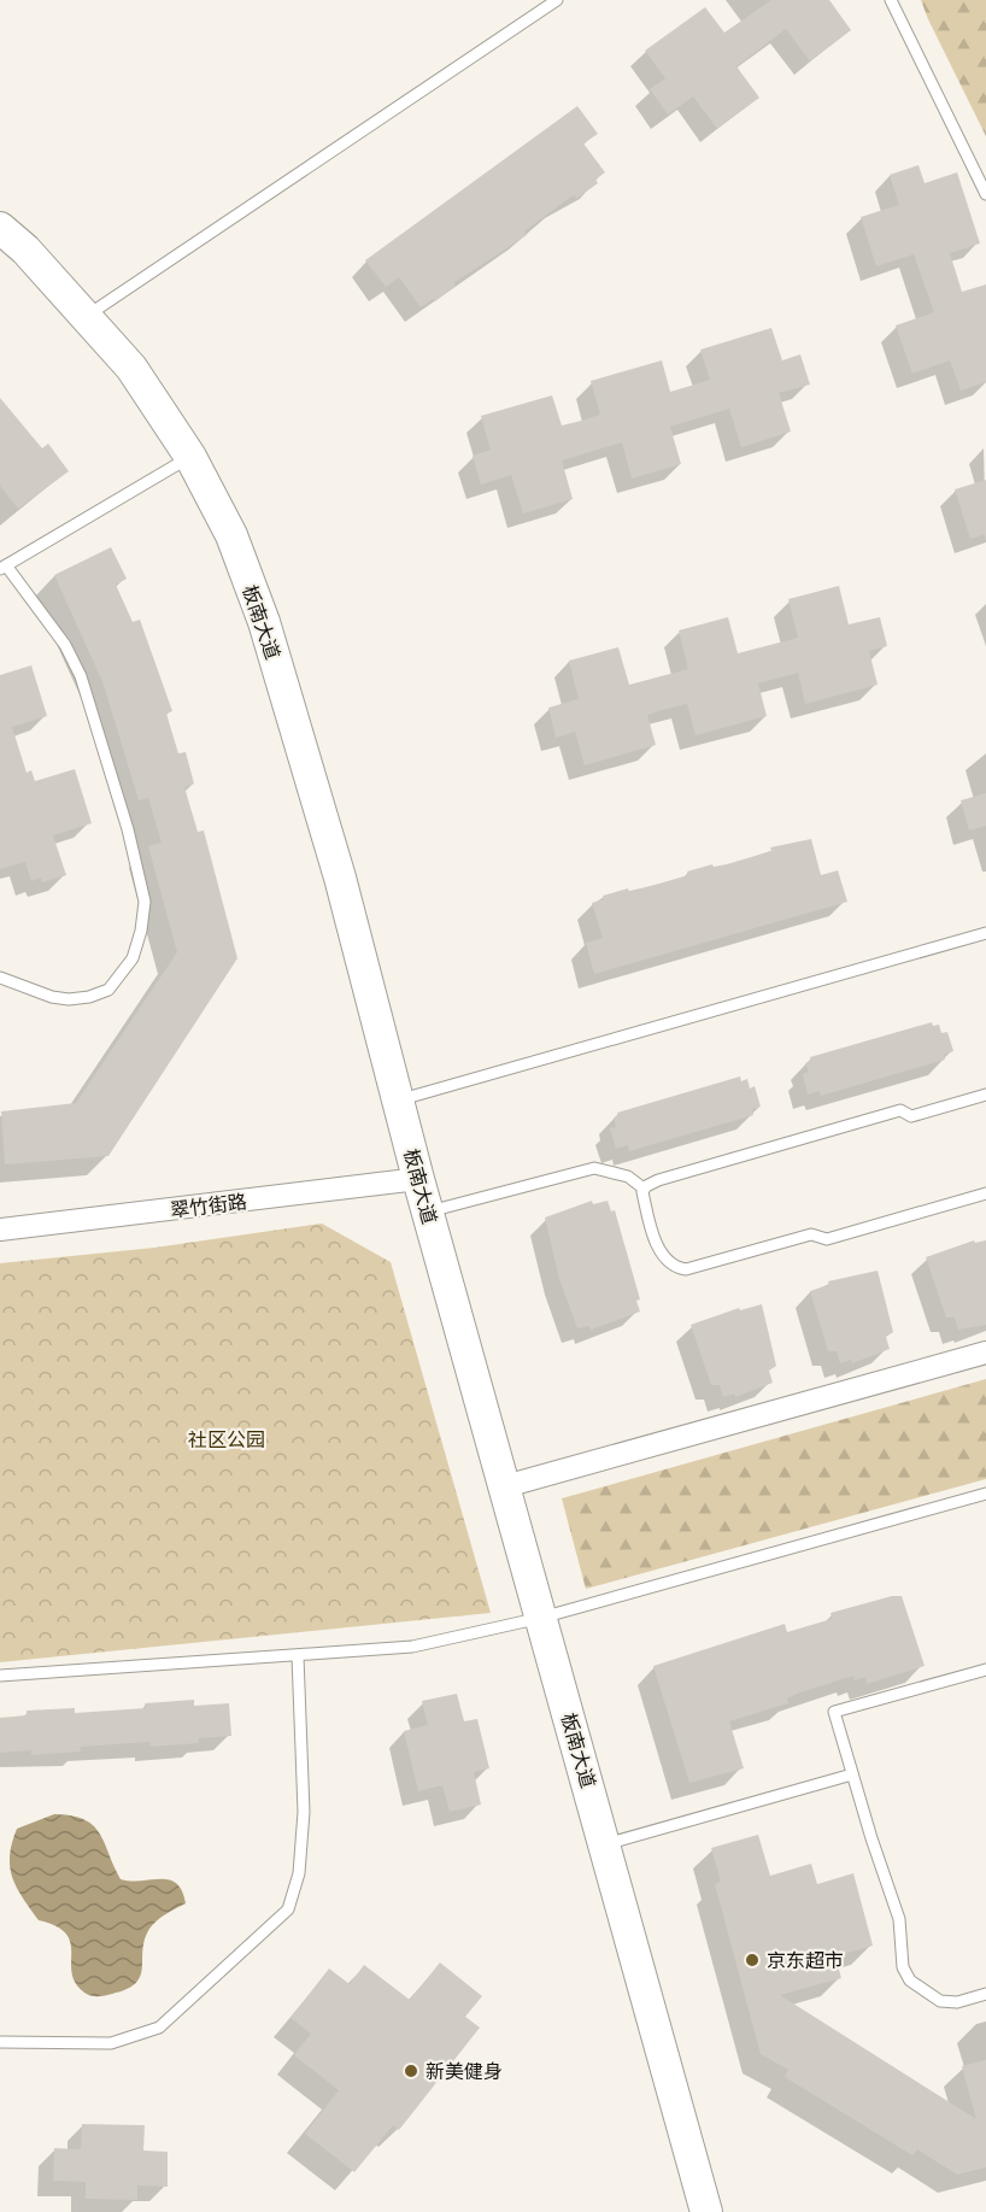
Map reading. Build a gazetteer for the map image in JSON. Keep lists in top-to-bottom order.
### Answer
{
  "streets": {
    "main road": ["板南大道"],
    "street": ["翠竹街路"]
  },
  "crossings": [
    ["板南大道", "翠竹街路"]
  ],
  "parks": ["社区公园"],
  "places": ["京东超市", "新美健身"]
}
